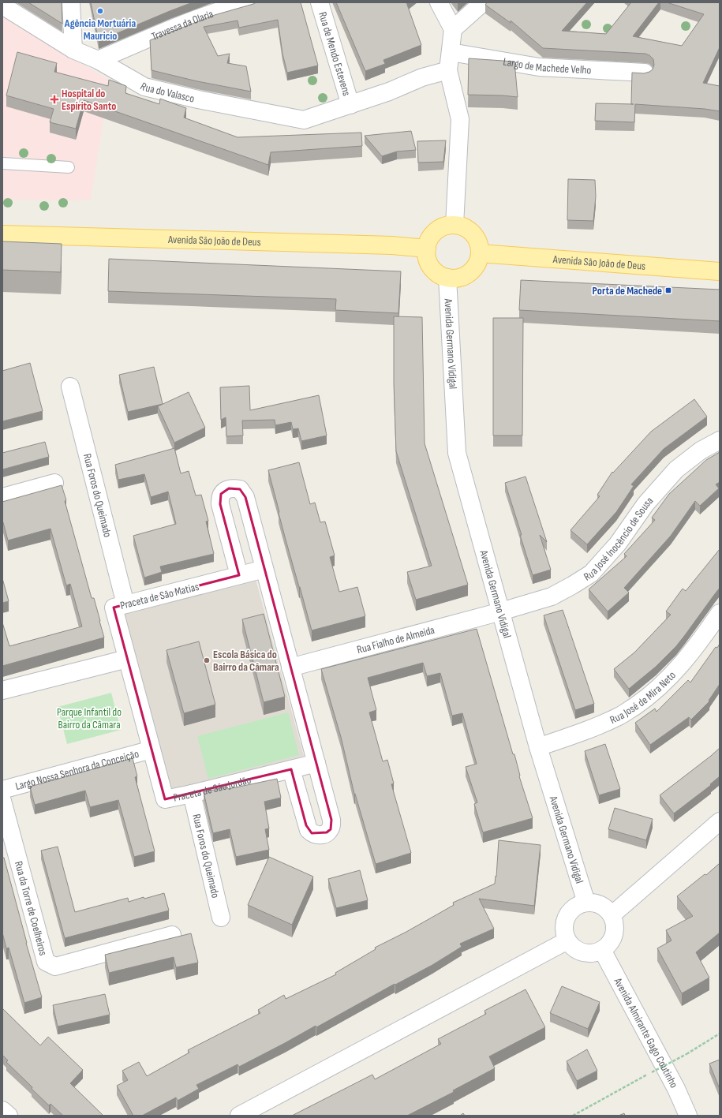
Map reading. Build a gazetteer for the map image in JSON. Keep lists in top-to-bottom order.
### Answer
{
  "streets": {
    "main road": ["Avenida São João de Deus"],
    "street": [
      "Travessa da Olaria",
      "Rua de Mendo Estevens",
      "Largo de Machede Velho",
      "Rua do Valasco",
      "Avenida Germano Vidigal",
      "Rua Foros do Queimado",
      "Rua José Inocêncio de Sousa",
      "Praceta de São Matias",
      "Rua Fialho de Almeida",
      "Rua José de Mira Neto",
      "Largo Nossa Senhora da Conceição",
      "Praceta de São Jordão",
      "Rua da Torre de Coelheiros",
      "Avenida Almirante Gago Coutinho"
    ]
  },
  "crossings": [
    ["Travessa da Olaria", "Rua do Valasco"],
    ["Rua de Mendo Estevens", "Rua do Valasco"],
    ["Avenida São João de Deus", "Avenida Germano Vidigal"],
    ["Avenida Germano Vidigal", "Rua José Inocêncio de Sousa"],
    ["Avenida Germano Vidigal", "Rua Fialho de Almeida"],
    ["Avenida Germano Vidigal", "Rua José de Mira Neto"],
    ["Avenida Germano Vidigal", "Avenida Almirante Gago Coutinho"],
    ["Rua Foros do Queimado", "Praceta de São Matias"],
    ["Rua Foros do Queimado", "Praceta de São Jordão"],
    ["Rua José Inocêncio de Sousa", "Rua Fialho de Almeida"],
    ["Largo Nossa Senhora da Conceição", "Praceta de São Jordão"]
  ],
  "parks": ["Parque Infantil do Bairro da Câmara"],
  "places": {
    "other": ["Agência Mortuária Mauricio", "Escola Básica do Bairro da Câmara"],
    "health": ["Hospital do Espírito Santo"],
    "transit": ["Porta de Machede"]
  }
}
